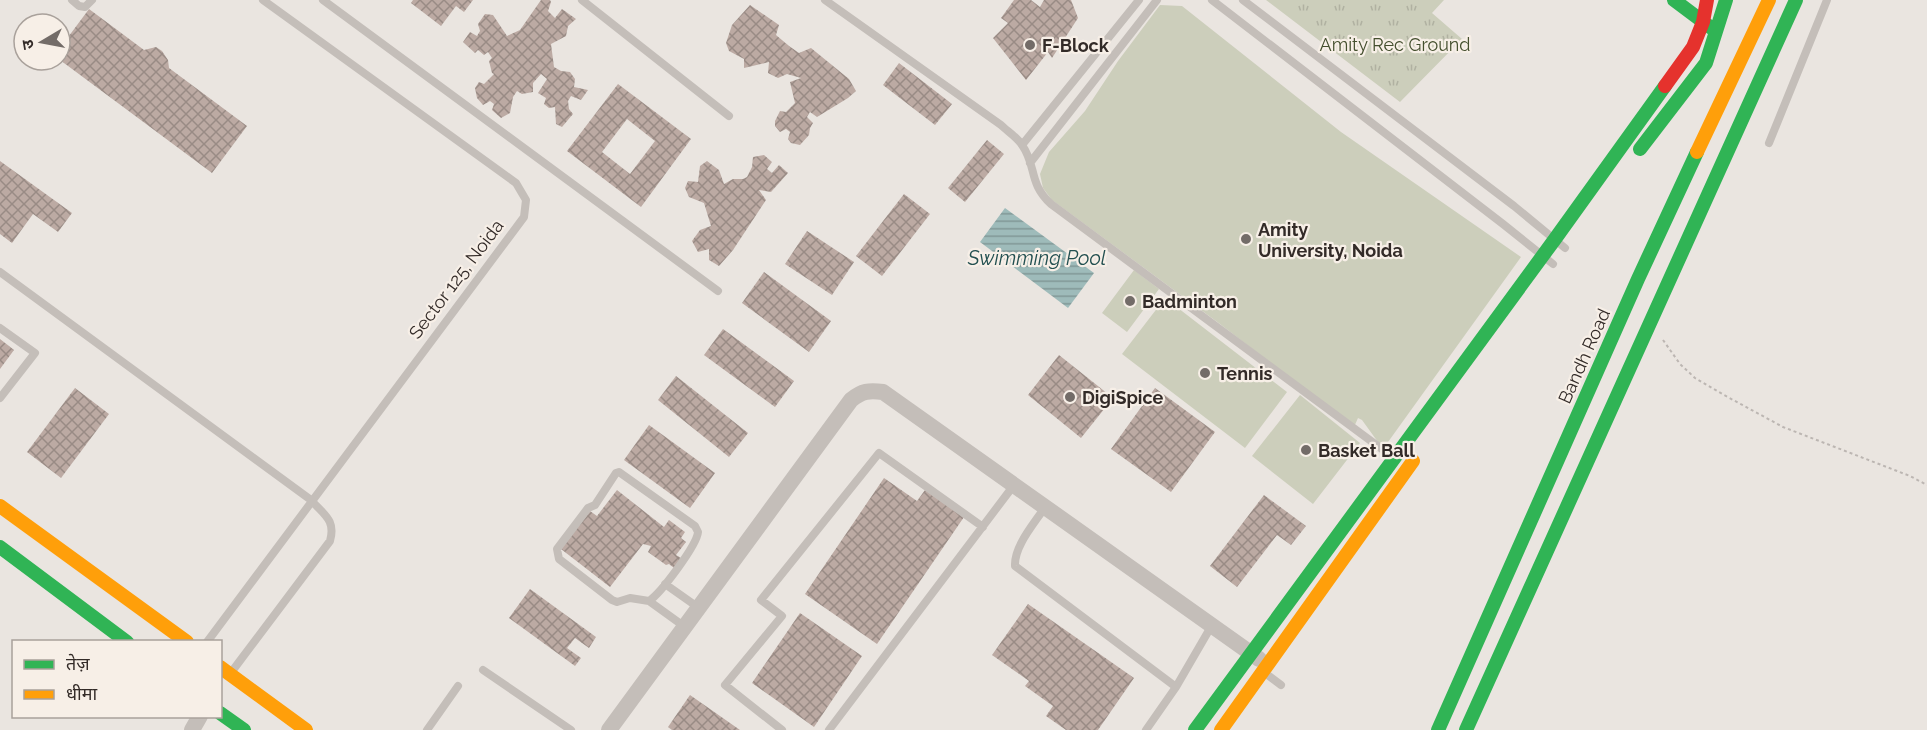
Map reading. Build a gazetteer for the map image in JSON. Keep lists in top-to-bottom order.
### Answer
{
  "streets": {
    "street": ["Bandh Road"],
    "lane": ["Sector 125, Noida"]
  },
  "water": ["Swimming Pool"],
  "parks": ["Amity Rec Ground"],
  "places": [
    "F-Block",
    "Amity University, Noida",
    "Badminton",
    "Tennis",
    "DigiSpice",
    "Basket Ball"
  ],
  "legend": ["तेज़", "धीमा"],
  "north": "left"
}
